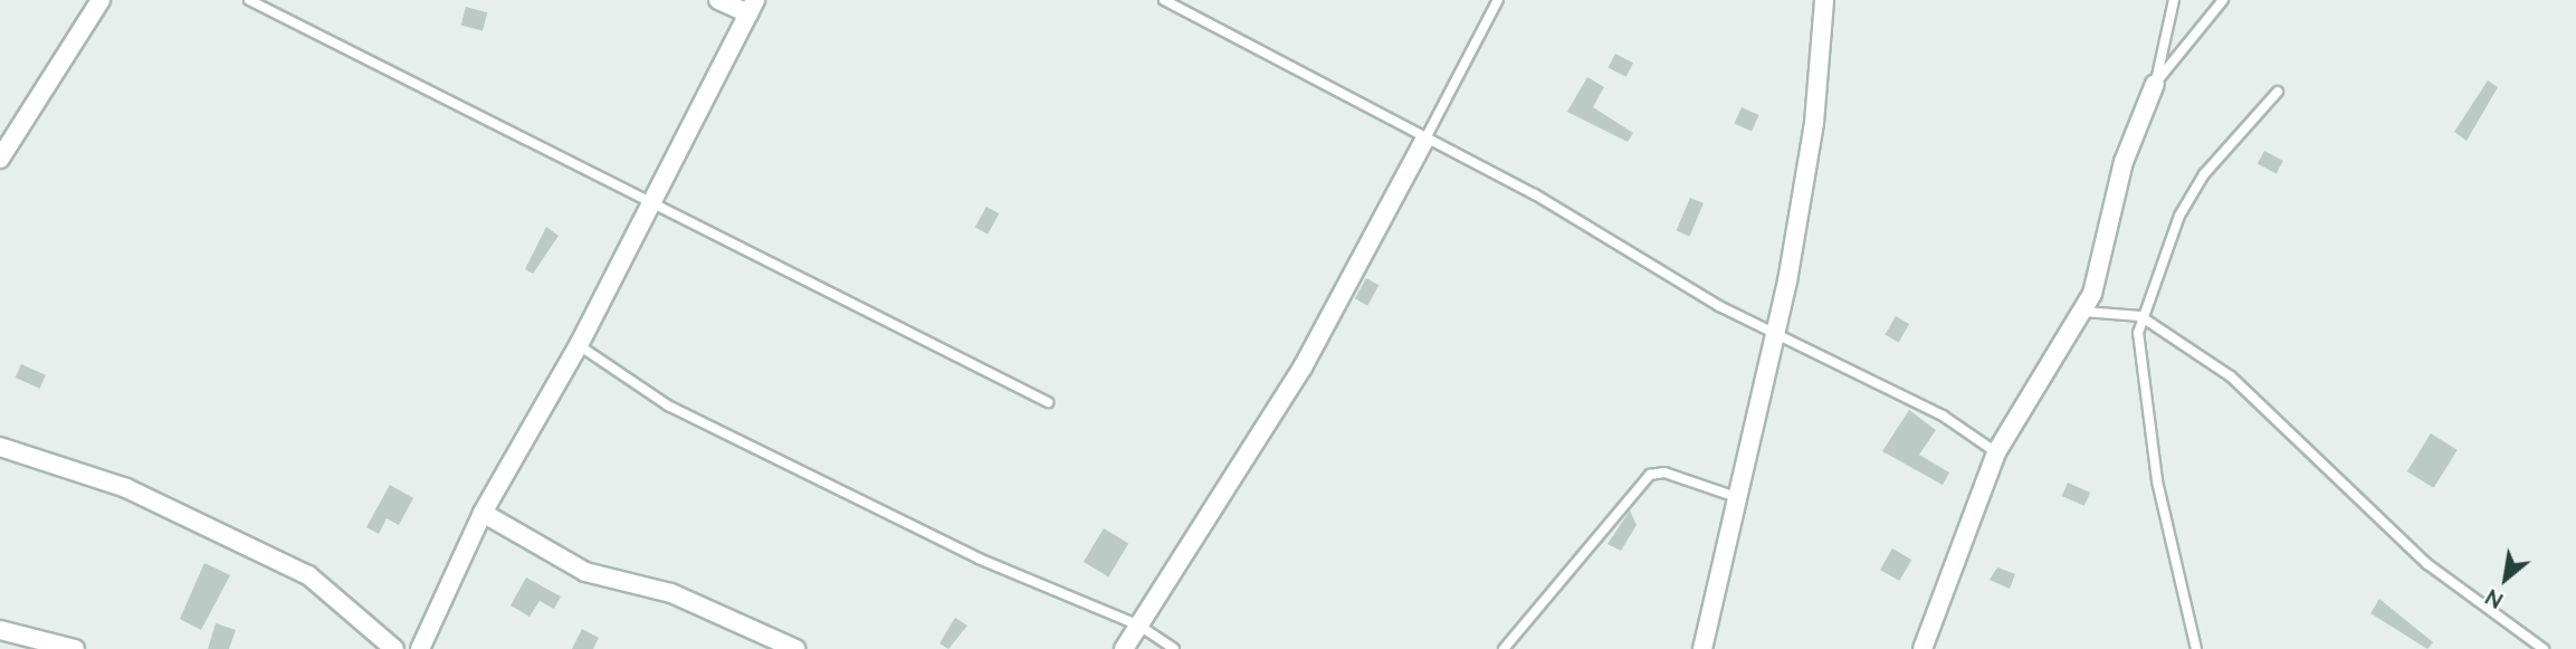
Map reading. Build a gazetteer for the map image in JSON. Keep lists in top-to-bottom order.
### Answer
{
  "north": "bottom left"
}
